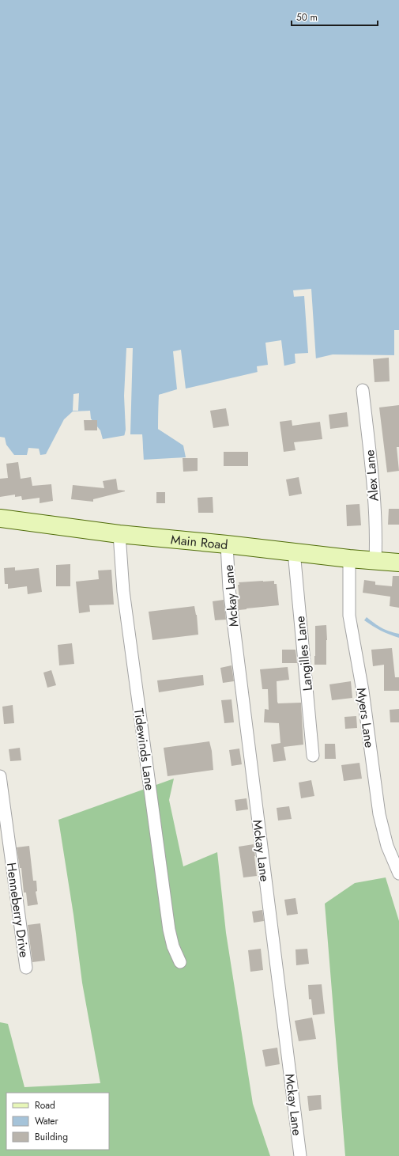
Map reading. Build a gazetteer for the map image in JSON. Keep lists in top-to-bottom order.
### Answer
{
  "streets": {
    "main road": ["Main Road"],
    "street": [
      "Alex Lane",
      "Mckay Lane",
      "Langilles Lane",
      "Myers Lane",
      "Tidewinds Lane",
      "Henneberry Drive"
    ]
  },
  "crossings": [
    ["Alex Lane", "Main Road"],
    ["Main Road", "Mckay Lane"],
    ["Main Road", "Langilles Lane"],
    ["Main Road", "Myers Lane"],
    ["Main Road", "Tidewinds Lane"]
  ],
  "legend": ["Road", "Water", "Building"],
  "scale_bar": "50 m"
}
